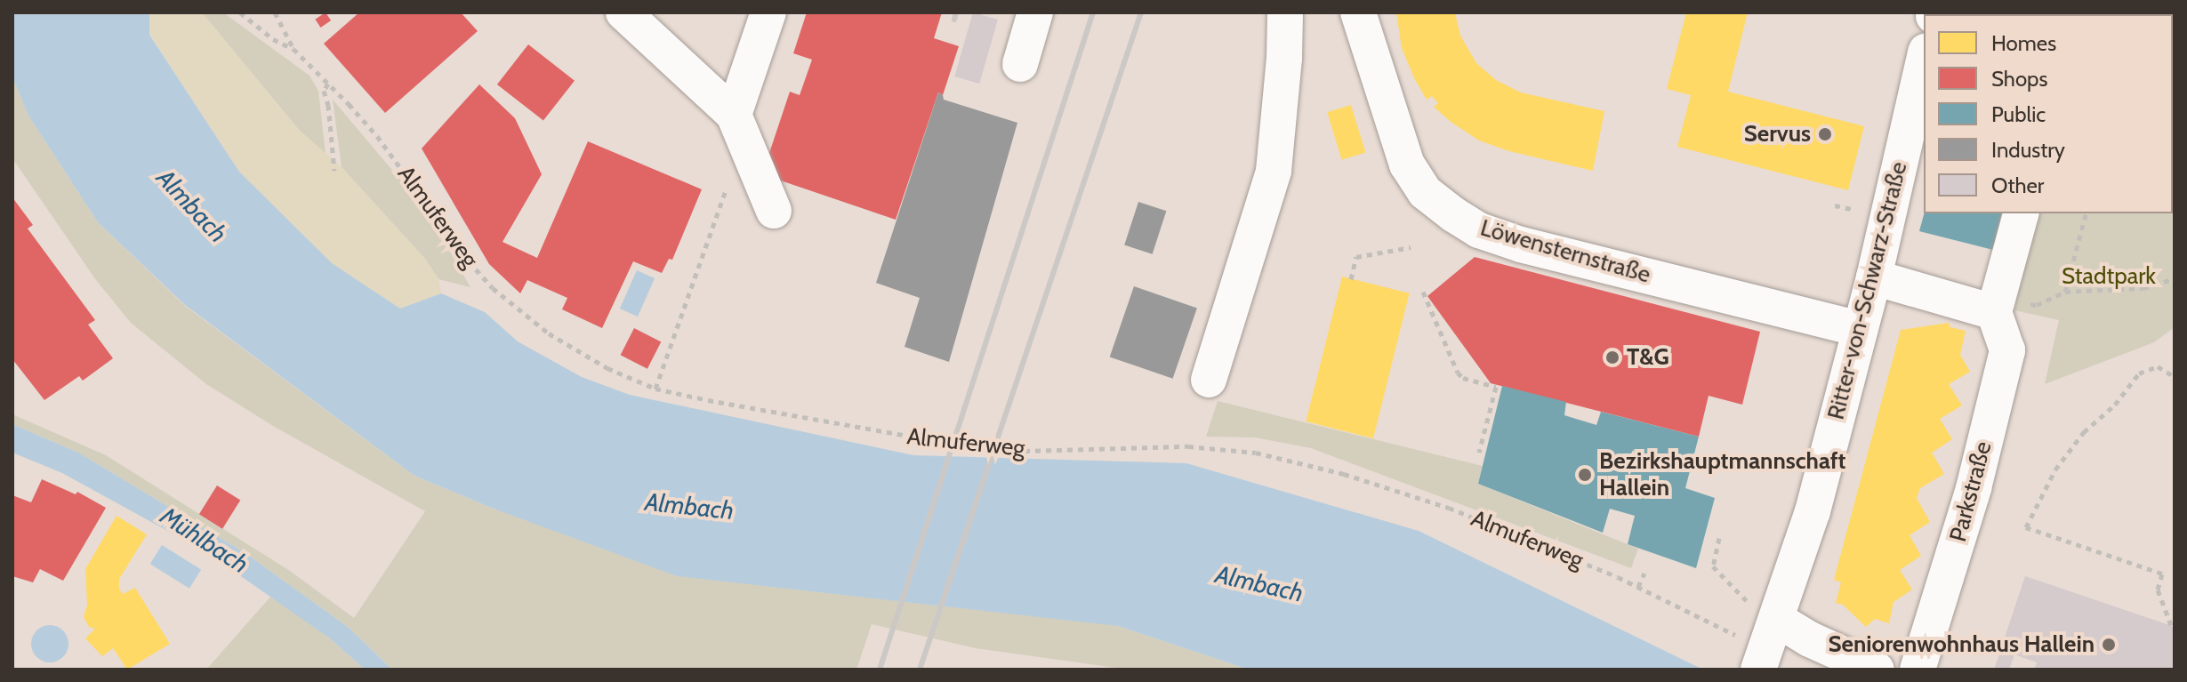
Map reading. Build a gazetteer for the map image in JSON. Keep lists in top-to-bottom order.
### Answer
{
  "streets": {
    "street": ["Löwensternstraße", "Ritter-von-Schwarz-Straße", "Parkstraße"],
    "path": ["Almuferweg"]
  },
  "crossings": [
    ["Almuferweg", "Ritter-von-Schwarz-Straße"],
    ["Löwensternstraße", "Ritter-von-Schwarz-Straße"]
  ],
  "water": ["Almbach", "Mühlbach"],
  "parks": ["Stadtpark"],
  "places": [
    "Servus",
    "T&G",
    "Bezirkshauptmannschaft Hallein",
    "Seniorenwohnhaus Hallein"
  ],
  "legend": [
    "Homes",
    "Shops",
    "Public",
    "Industry",
    "Other"
  ]
}
